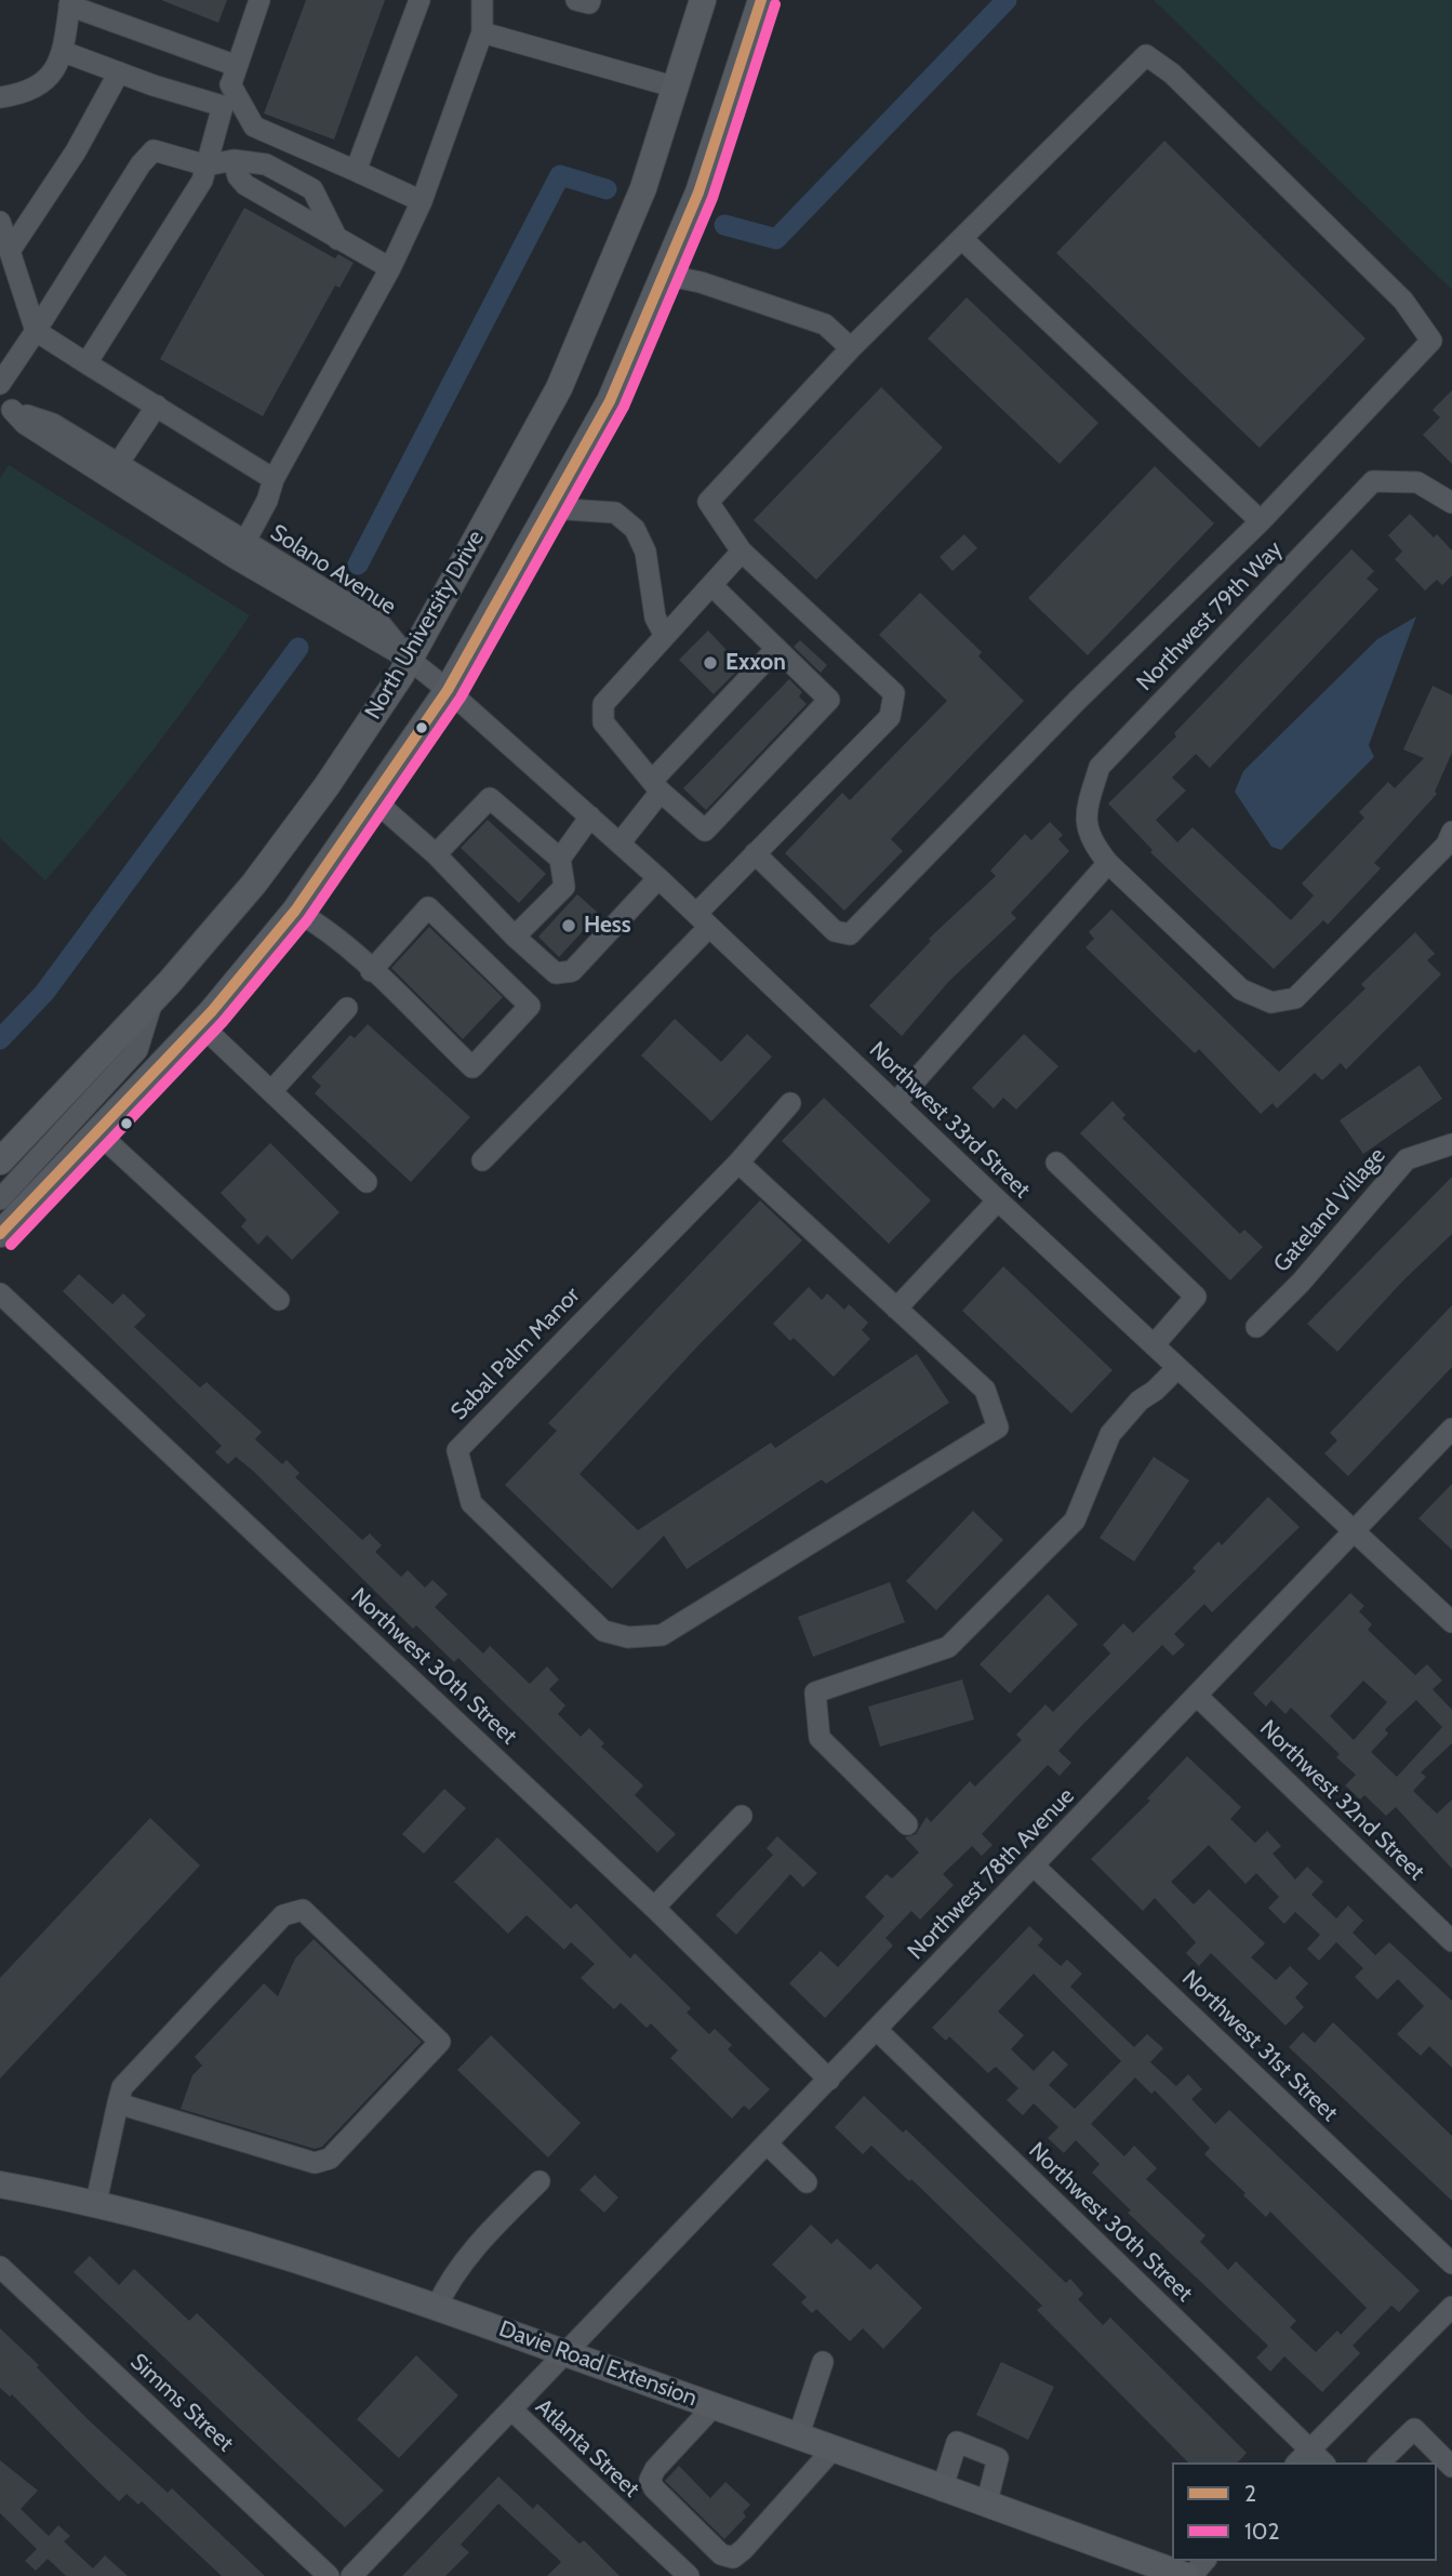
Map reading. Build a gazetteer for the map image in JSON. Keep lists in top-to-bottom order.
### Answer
{
  "streets": {
    "main road": ["North University Drive", "Davie Road Extension"],
    "street": [
      "Solano Avenue",
      "Northwest 79th Way",
      "Northwest 33rd Street",
      "Gateland Village",
      "Sabal Palm Manor",
      "Northwest 30th Street",
      "Northwest 32nd Street",
      "Northwest 78th Avenue",
      "Northwest 31st Street",
      "Simms Street",
      "Atlanta Street"
    ]
  },
  "crossings": [
    ["Solano Avenue", "North University Drive"],
    ["Solano Avenue", "Northwest 33rd Street"],
    ["North University Drive", "Northwest 33rd Street"],
    ["Northwest 33rd Street", "Northwest 78th Avenue"],
    ["Northwest 30th Street", "Northwest 78th Avenue"],
    ["Northwest 32nd Street", "Northwest 78th Avenue"],
    ["Northwest 78th Avenue", "Northwest 31st Street"],
    ["Northwest 78th Avenue", "Davie Road Extension"],
    ["Northwest 78th Avenue", "Atlanta Street"],
    ["Davie Road Extension", "Atlanta Street"]
  ],
  "places": ["Exxon", "Hess"],
  "lines": ["transit line 2", "transit line 102"],
  "legend": ["2", "102"]
}
